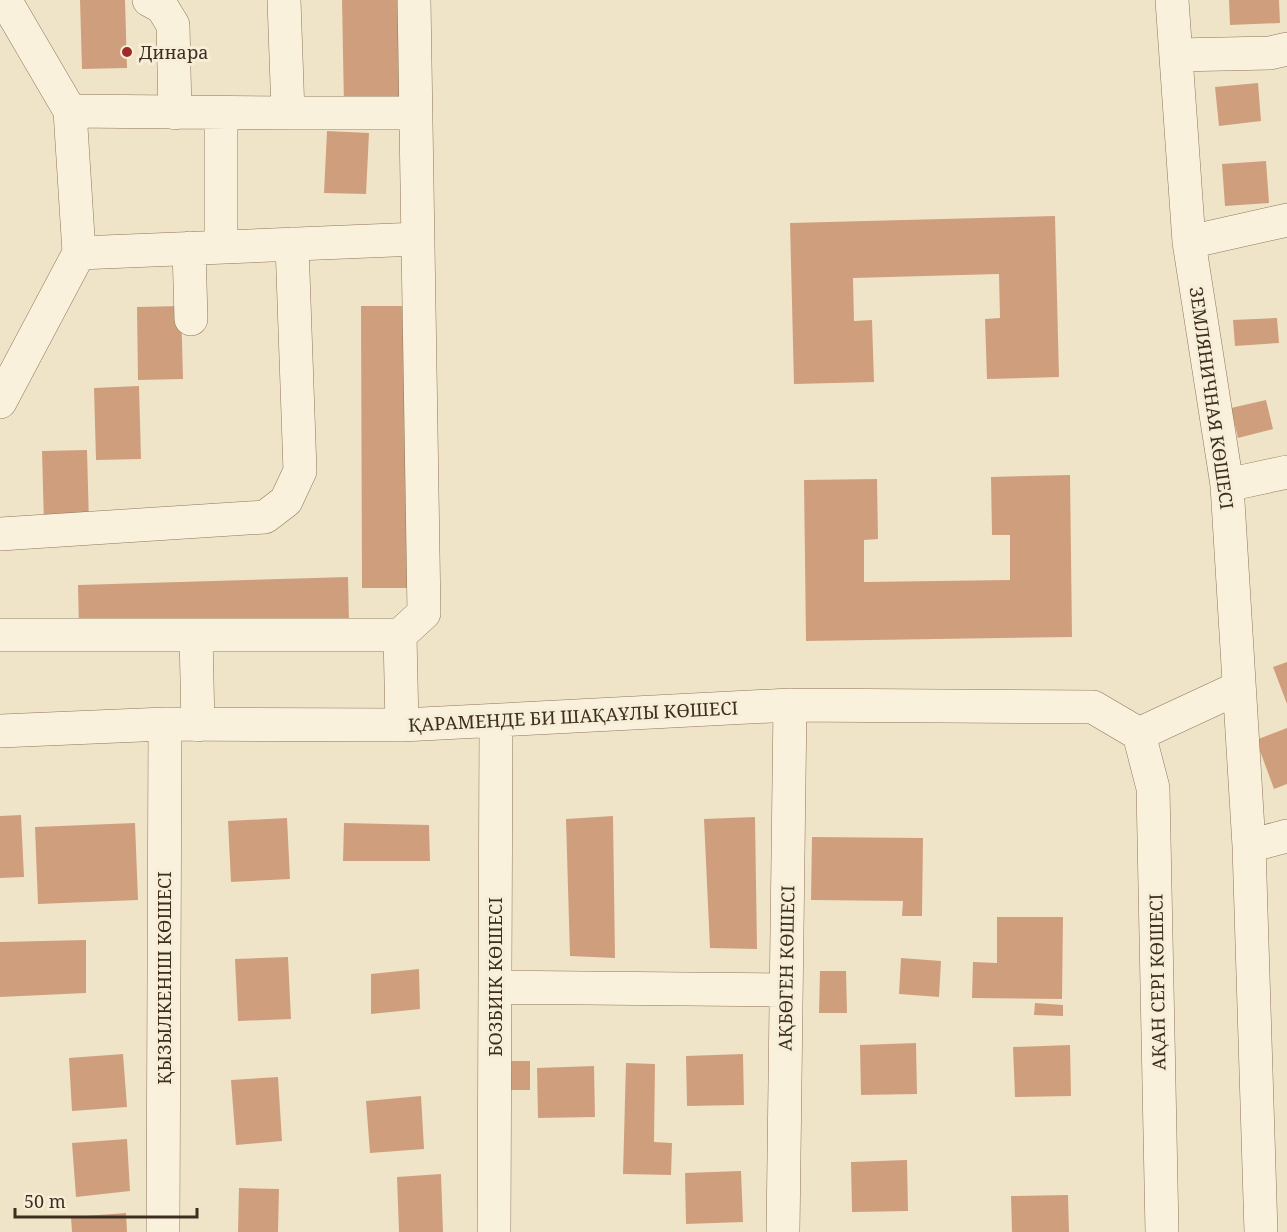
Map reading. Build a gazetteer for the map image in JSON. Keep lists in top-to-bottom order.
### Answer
{
  "streets": {
    "street": [
      "ЗЕМЛЯНИЧНАЯ КӨШЕСІ",
      "ҚАРАМЕНДЕ БИ ШАҚАҰЛЫ КӨШЕСІ",
      "АҚБӨГЕН КӨШЕСІ",
      "БОЗБИІК КӨШЕСІ",
      "ҚЫЗЫЛКЕНІШ КӨШЕСІ",
      "АҚАН СЕРІ КӨШЕСІ"
    ]
  },
  "crossings": [
    ["ҚАРАМЕНДЕ БИ ШАҚАҰЛЫ КӨШЕСІ", "АҚБӨГЕН КӨШЕСІ"],
    ["ҚАРАМЕНДЕ БИ ШАҚАҰЛЫ КӨШЕСІ", "БОЗБИІК КӨШЕСІ"],
    ["ҚАРАМЕНДЕ БИ ШАҚАҰЛЫ КӨШЕСІ", "ҚЫЗЫЛКЕНІШ КӨШЕСІ"],
    ["ҚАРАМЕНДЕ БИ ШАҚАҰЛЫ КӨШЕСІ", "АҚАН СЕРІ КӨШЕСІ"]
  ],
  "places": ["Динара"],
  "scale_bar": "50 m"
}
